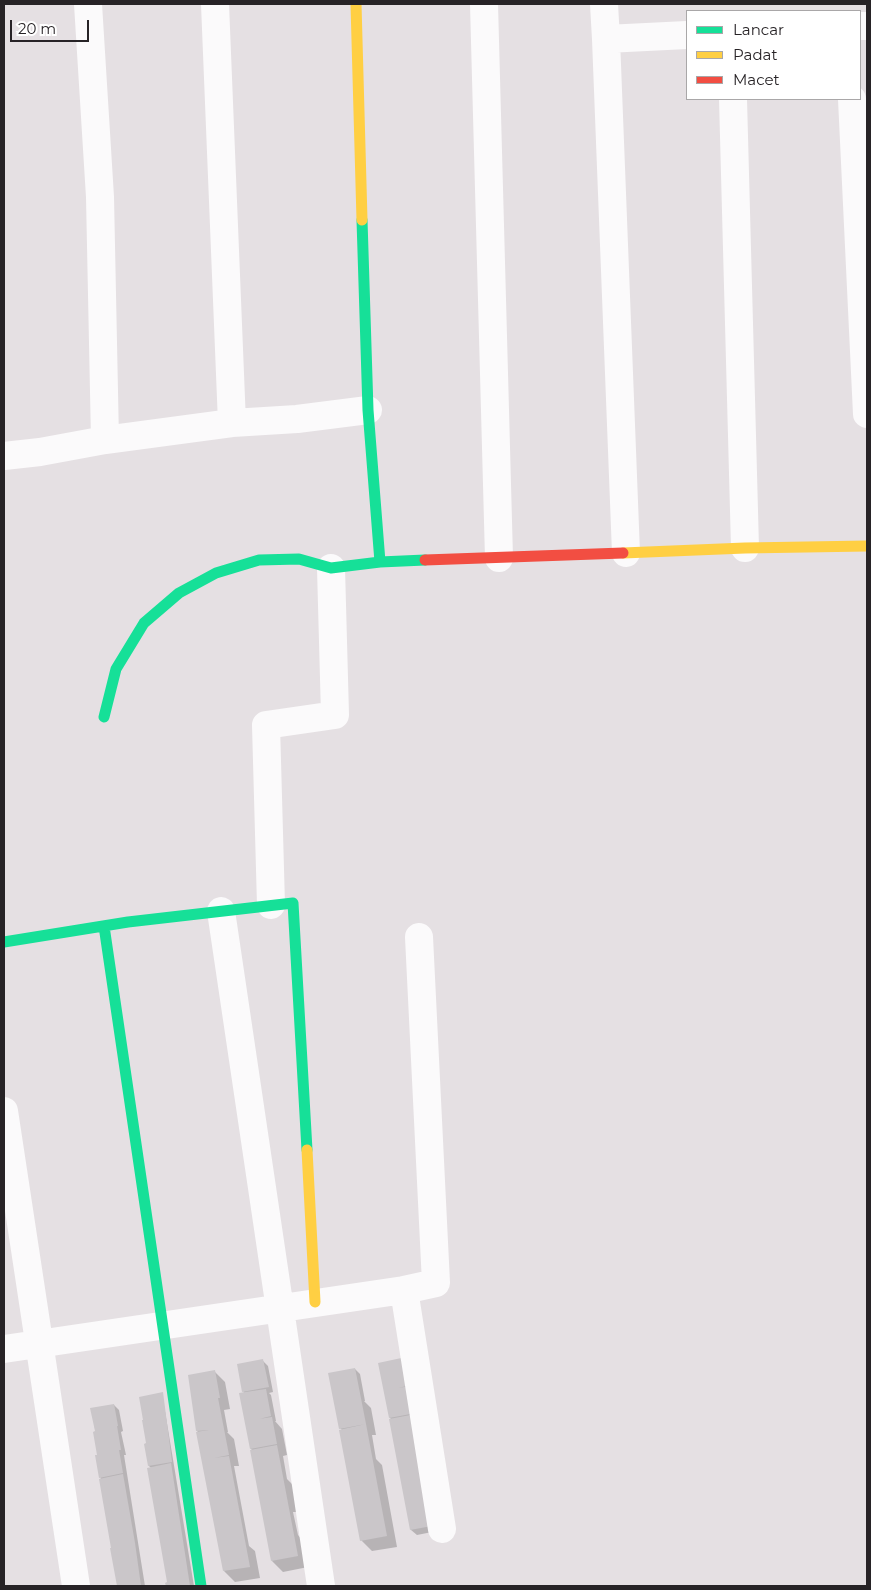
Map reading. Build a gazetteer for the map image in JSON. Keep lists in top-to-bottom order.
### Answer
{
  "legend": ["Lancar", "Padat", "Macet"],
  "scale_bar": "20 m"
}
